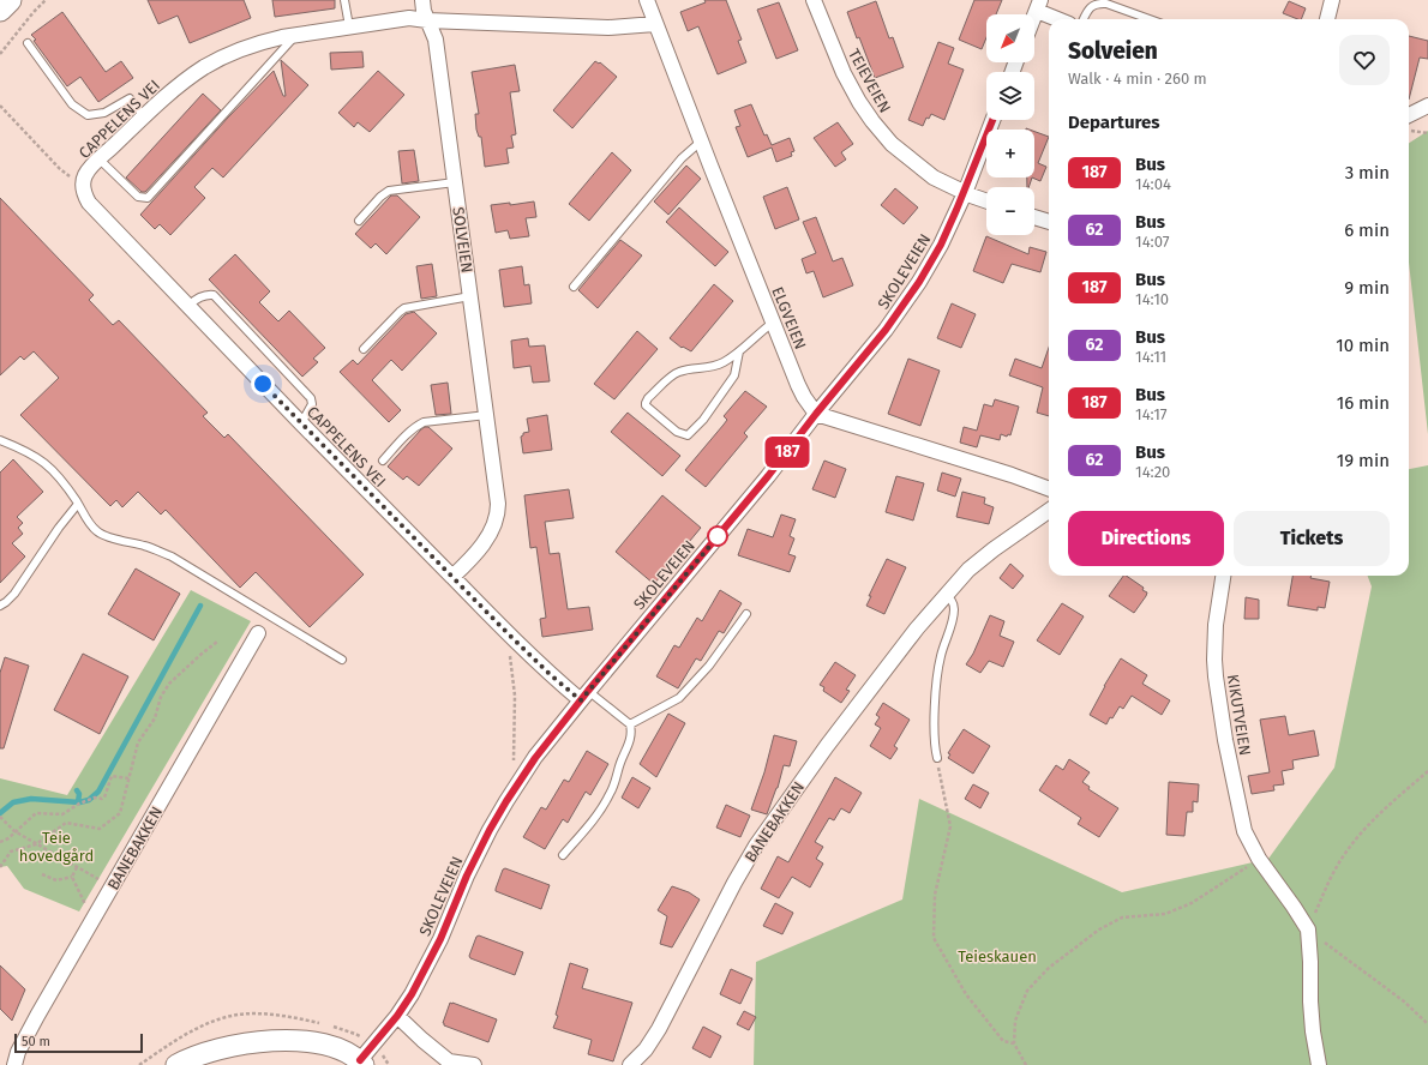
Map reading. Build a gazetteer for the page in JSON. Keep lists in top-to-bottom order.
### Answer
{
  "streets": {
    "street": [
      "TEIEVEIEN",
      "CAPPELENS VEI",
      "SOLVEIEN",
      "SKOLEVEIEN",
      "ELGVEIEN",
      "KIKUTVEIEN",
      "BANEBAKKEN"
    ]
  },
  "crossings": [
    ["TEIEVEIEN", "SKOLEVEIEN"],
    ["CAPPELENS VEI", "SOLVEIEN"],
    ["CAPPELENS VEI", "ELGVEIEN"],
    ["SKOLEVEIEN", "ELGVEIEN"]
  ],
  "parks": ["Teie hovedgård", "Teieskauen"],
  "lines": ["bus line 187"],
  "scale_bar": "50 m",
  "north": "bottom left",
  "page": {
    "on_map": "187",
    "map_buttons": ["+", "−"],
    "heading": [
      ["Solveien", "Walk · 4 min · 260 m"],
      "Departures"
    ],
    "list": [
      {
        "mark": "187",
        "name": "Bus",
        "note": "14:04",
        "value": "3 min"
      },
      {
        "mark": "62",
        "name": "Bus",
        "note": "14:07",
        "value": "6 min"
      },
      {
        "mark": "187",
        "name": "Bus",
        "note": "14:10",
        "value": "9 min"
      },
      {
        "mark": "62",
        "name": "Bus",
        "note": "14:11",
        "value": "10 min"
      },
      {
        "mark": "187",
        "name": "Bus",
        "note": "14:17",
        "value": "16 min"
      },
      {
        "mark": "62",
        "name": "Bus",
        "note": "14:20",
        "value": "19 min"
      }
    ],
    "buttons": ["Directions", "Tickets"],
    "scale": "50 m"
  }
}
